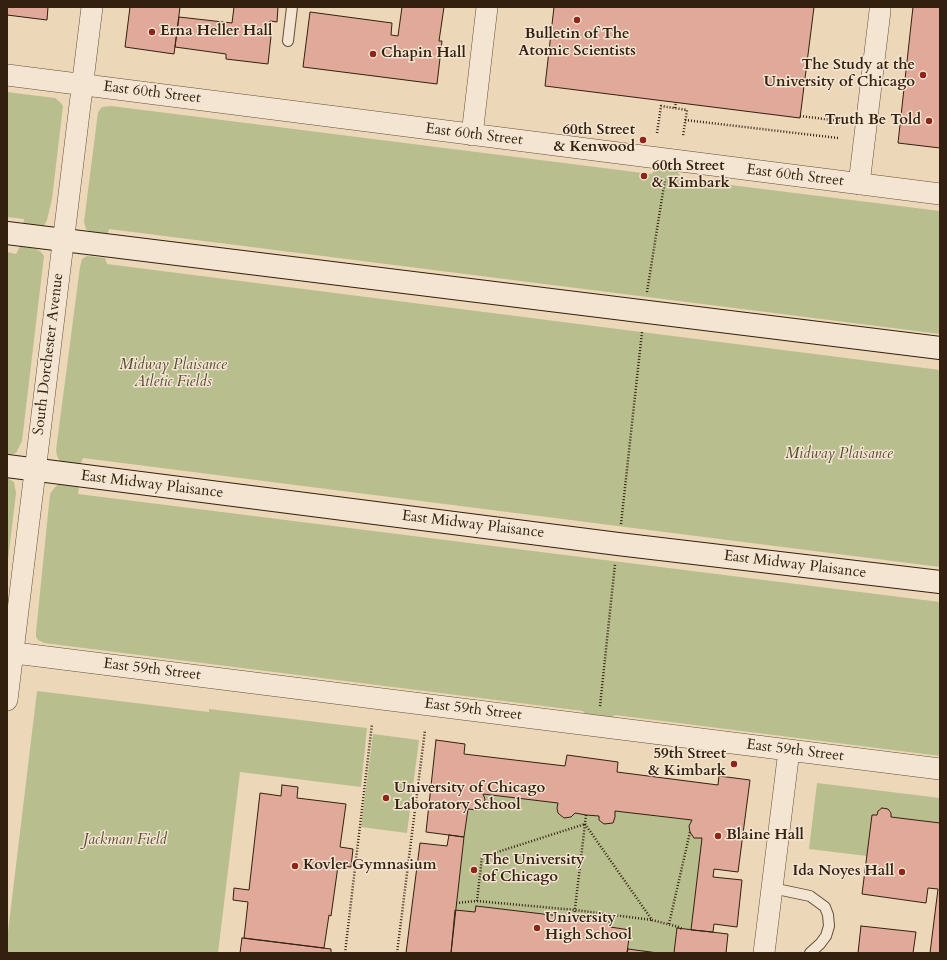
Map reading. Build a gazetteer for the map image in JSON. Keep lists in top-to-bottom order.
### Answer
{
  "streets": {
    "street": [
      "East 60th Street",
      "South Dorchester Avenue",
      "East Midway Plaisance",
      "East 59th Street"
    ]
  },
  "crossings": [
    ["East 60th Street", "South Dorchester Avenue"],
    ["South Dorchester Avenue", "East Midway Plaisance"],
    ["South Dorchester Avenue", "East 59th Street"]
  ],
  "parks": ["Midway Plaisance Atletic Fields", "Midway Plaisance", "Jackman Field"],
  "places": [
    "Bulletin of The Atomic Scientists",
    "Erna Heller Hall",
    "Chapin Hall",
    "The Study at the University of Chicago",
    "Truth Be Told",
    "60th Street & Kenwood",
    "60th Street & Kimbark",
    "59th Street & Kimbark",
    "University of Chicago Laboratory School",
    "Blaine Hall",
    "Kovler Gymnasium",
    "The University of Chicago",
    "Ida Noyes Hall",
    "University High School"
  ]
}
